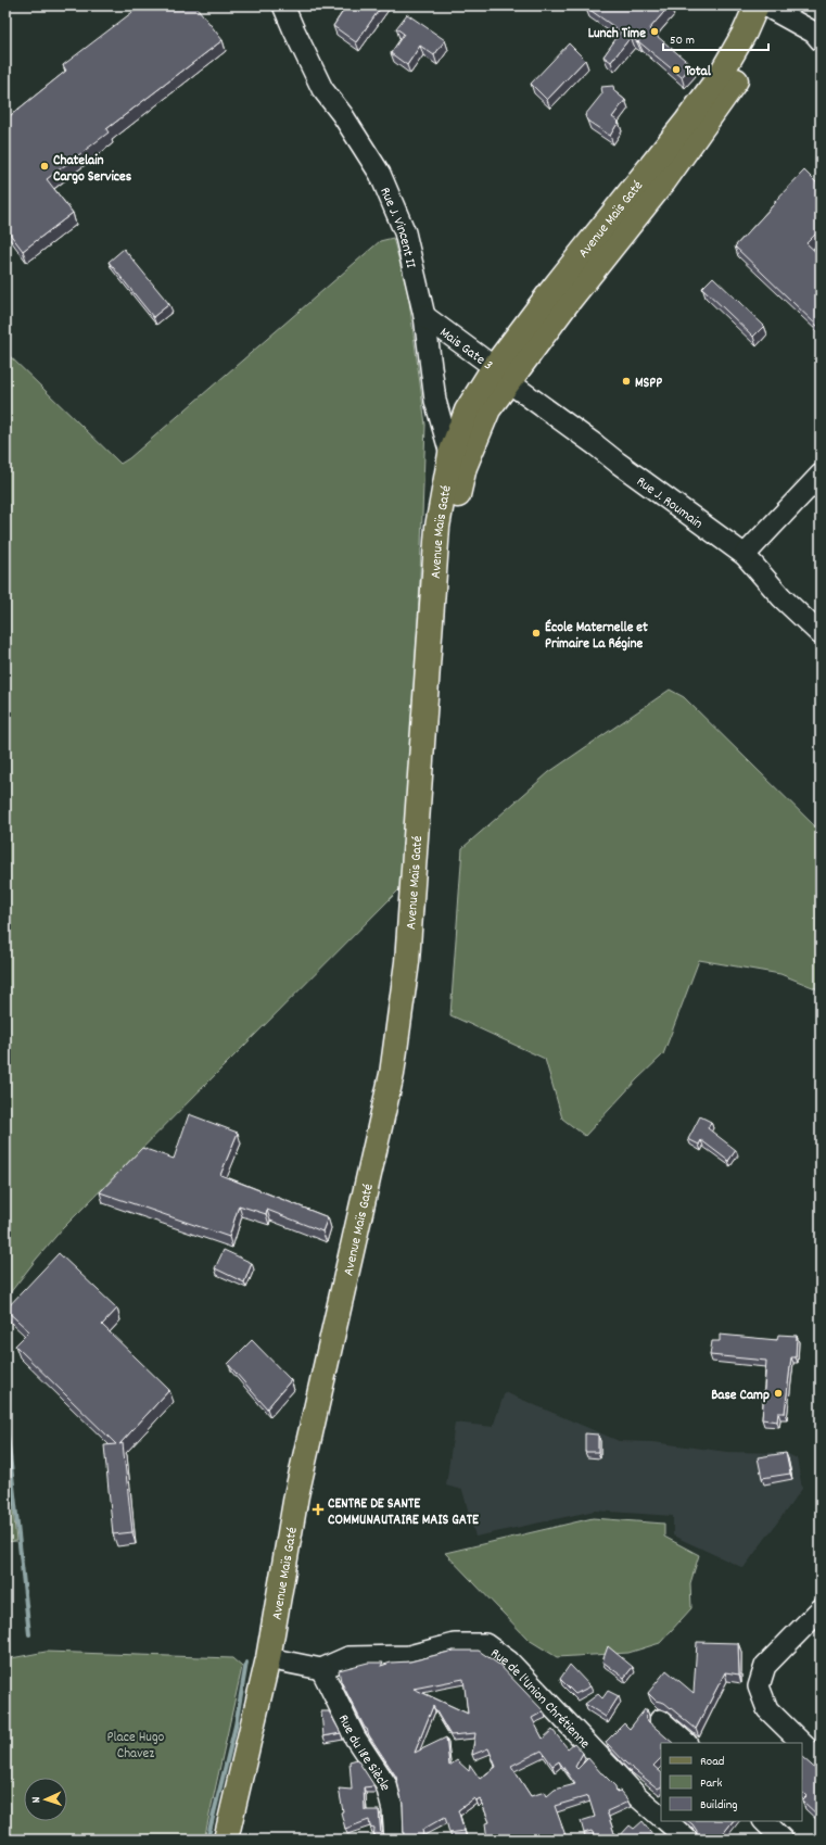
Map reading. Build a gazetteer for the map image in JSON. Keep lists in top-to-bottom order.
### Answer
{
  "streets": {
    "main road": ["Avenue Maïs Gaté"],
    "street": [
      "Rue J. Vincent II",
      "Mais Gate 3",
      "Rue J. Roumain",
      "Rue de l'Union Chrétienne",
      "Rue du 18e Siècle"
    ]
  },
  "crossings": [
    ["Avenue Maïs Gaté", "Rue J. Vincent II"],
    ["Avenue Maïs Gaté", "Mais Gate 3"],
    ["Avenue Maïs Gaté", "Rue J. Roumain"],
    ["Rue J. Vincent II", "Mais Gate 3"],
    ["Mais Gate 3", "Rue J. Roumain"],
    ["Rue de l'Union Chrétienne", "Rue du 18e Siècle"]
  ],
  "parks": ["Place Hugo Chavez"],
  "places": {
    "other": [
      "Lunch Time",
      "Total",
      "Chatelain Cargo Services",
      "MSPP",
      "École Maternelle et Primaire La Régine",
      "Base Camp"
    ],
    "health": ["CENTRE DE SANTE COMMUNAUTAIRE MAIS GATE"]
  },
  "legend": ["Road", "Park", "Building"],
  "scale_bar": "50 m",
  "north": "left"
}
